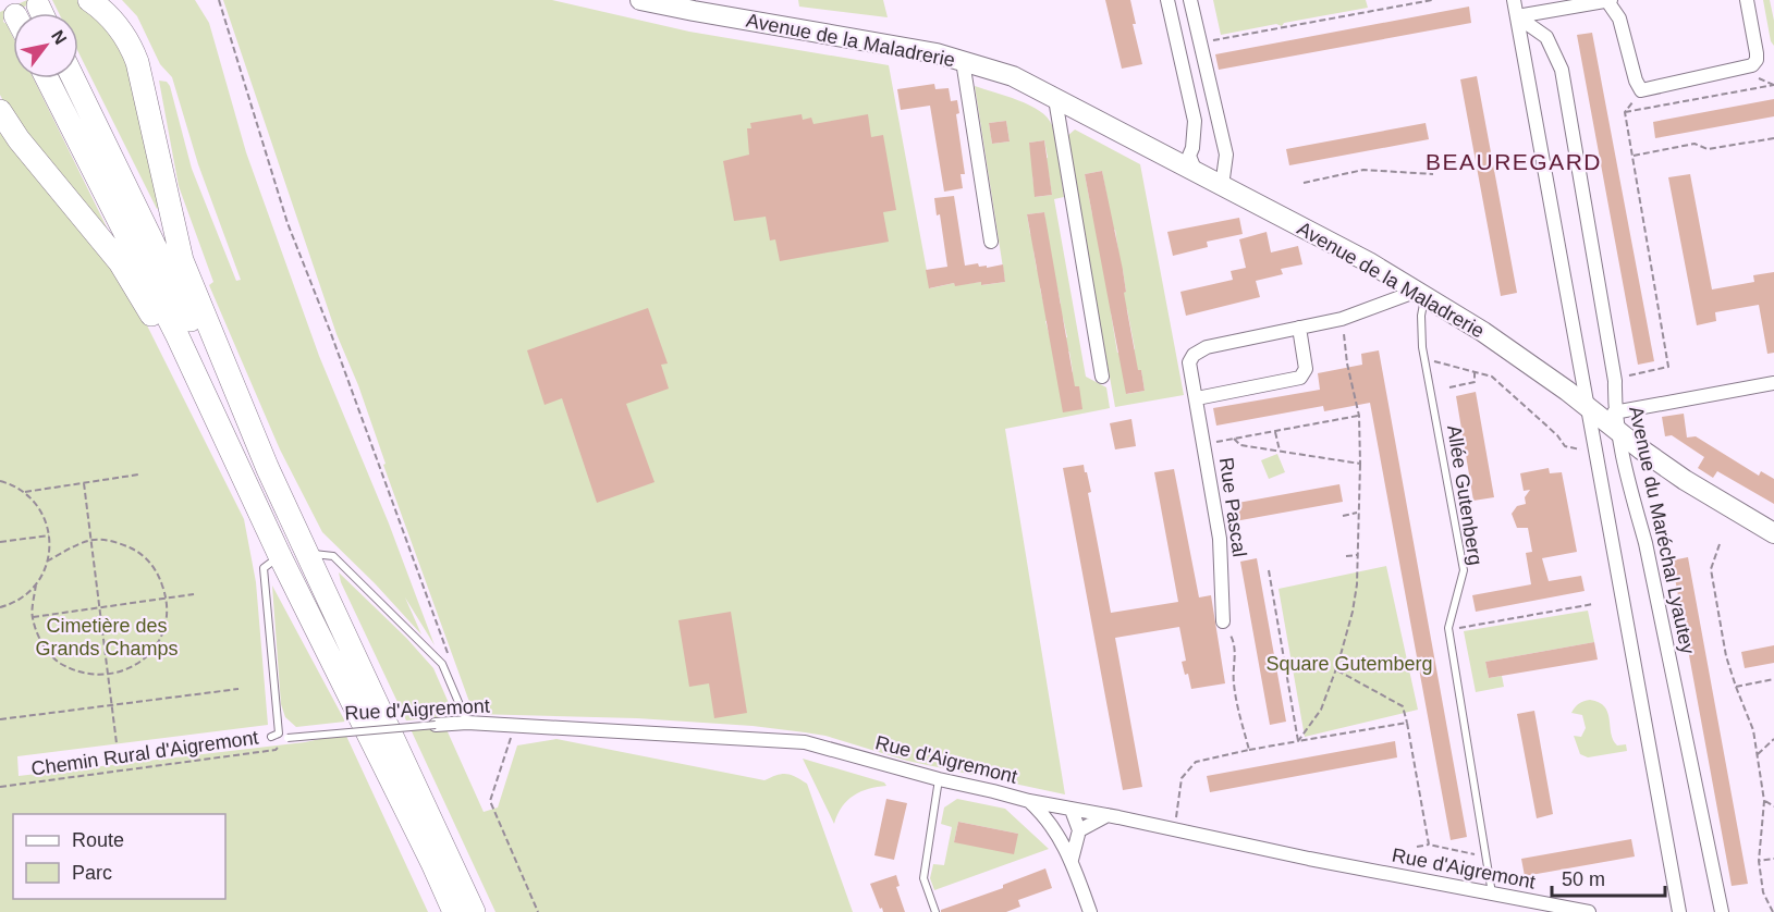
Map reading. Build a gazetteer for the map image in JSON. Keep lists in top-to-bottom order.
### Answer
{
  "streets": {
    "main road": ["Avenue de la Maladrerie"],
    "street": ["Rue Pascal", "Avenue du Maréchal Lyautey", "Rue d'Aigremont"],
    "lane": ["Allée Gutenberg"],
    "path": ["Chemin Rural d'Aigremont"]
  },
  "crossings": [
    ["Avenue de la Maladrerie", "Allée Gutenberg"],
    ["Avenue de la Maladrerie", "Rue Pascal"],
    ["Avenue de la Maladrerie", "Avenue du Maréchal Lyautey"],
    ["Allée Gutenberg", "Rue Pascal"],
    ["Allée Gutenberg", "Rue d'Aigremont"],
    ["Rue d'Aigremont", "Chemin Rural d'Aigremont"]
  ],
  "districts": ["BEAUREGARD"],
  "parks": ["Cimetière des Grands Champs", "Square Gutemberg"],
  "legend": ["Route", "Parc"],
  "scale_bar": "50 m",
  "north": "top right"
}
